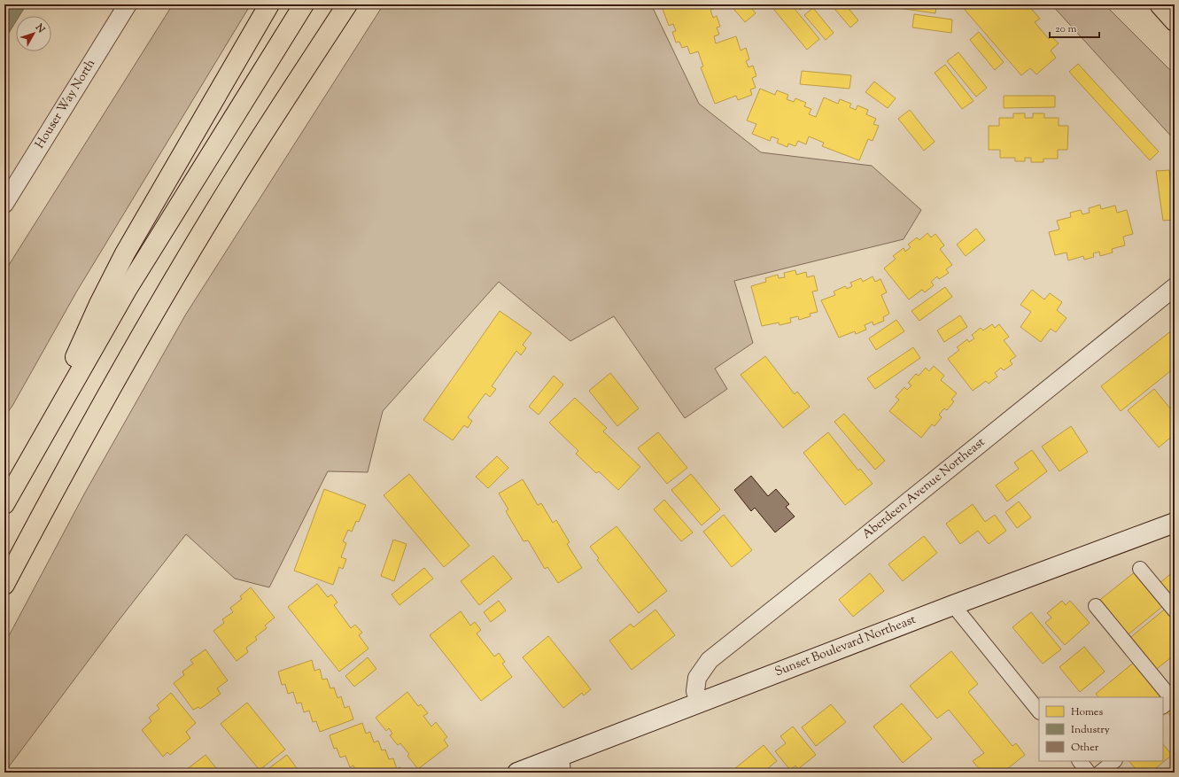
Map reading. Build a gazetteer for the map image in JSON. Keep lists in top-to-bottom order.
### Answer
{
  "streets": {
    "main road": ["Sunset Boulevard Northeast"],
    "street": ["Houser Way North", "Aberdeen Avenue Northeast"]
  },
  "crossings": [
    ["Aberdeen Avenue Northeast", "Sunset Boulevard Northeast"]
  ],
  "legend": ["Homes", "Industry", "Other"],
  "scale_bar": "20 m",
  "north": "top right"
}
